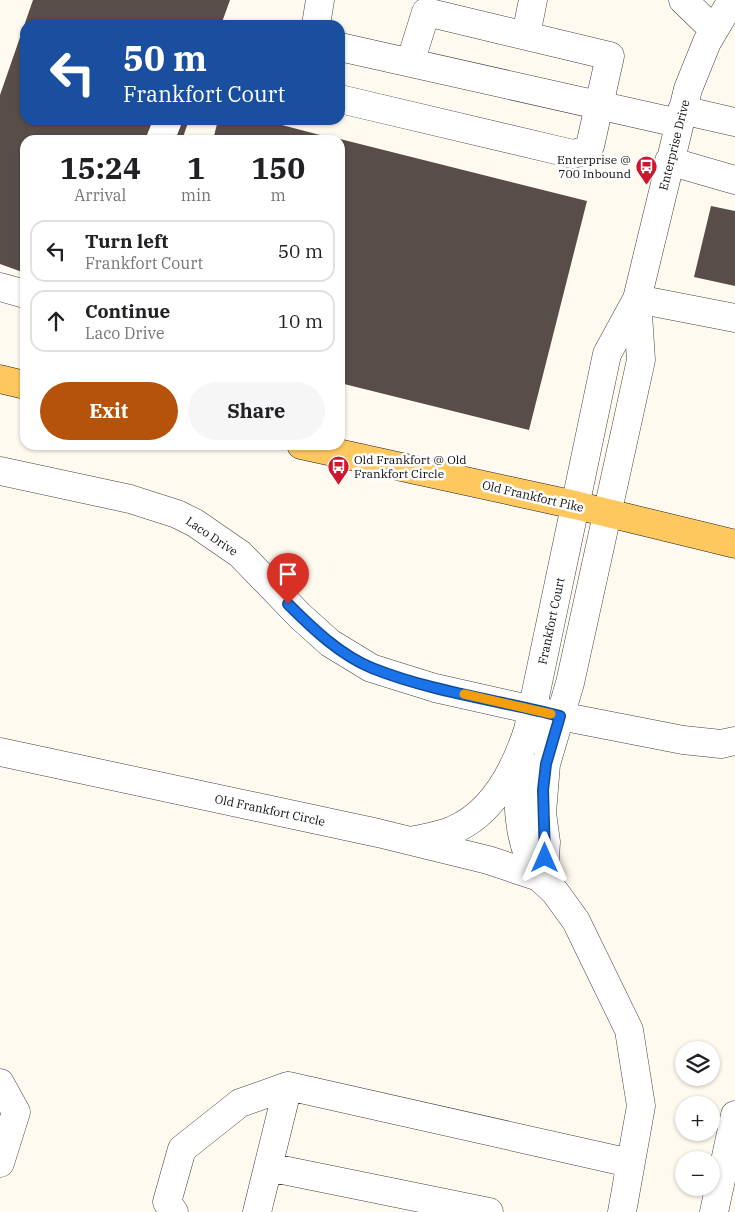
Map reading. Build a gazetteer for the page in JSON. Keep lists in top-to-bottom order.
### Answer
{
  "streets": {
    "main road": ["Old Frankfort Pike"],
    "street": [
      "Enterprise Drive",
      "Laco Drive",
      "Frankfort Court",
      "Old Frankfort Circle"
    ]
  },
  "crossings": [
    ["Enterprise Drive", "Old Frankfort Pike"],
    ["Enterprise Drive", "Frankfort Court"],
    ["Old Frankfort Pike", "Frankfort Court"],
    ["Laco Drive", "Frankfort Court"],
    ["Frankfort Court", "Old Frankfort Circle"]
  ],
  "places": {
    "bus stop": ["Enterprise @ 700 Inbound", "Old Frankfort @ Old Frankfort Circle"]
  },
  "page": {
    "turn": ["50 m", "Frankfort Court"],
    "eta": [
      "15:24",
      "Arrival",
      "1",
      "min",
      "150",
      "m"
    ],
    "list": [
      {
        "name": "Turn left",
        "note": "Frankfort Court",
        "value": "50 m"
      },
      {
        "name": "Continue",
        "note": "Laco Drive",
        "value": "10 m"
      }
    ],
    "buttons": ["Exit", "Share"],
    "map_buttons": ["+", "−"]
  }
}
